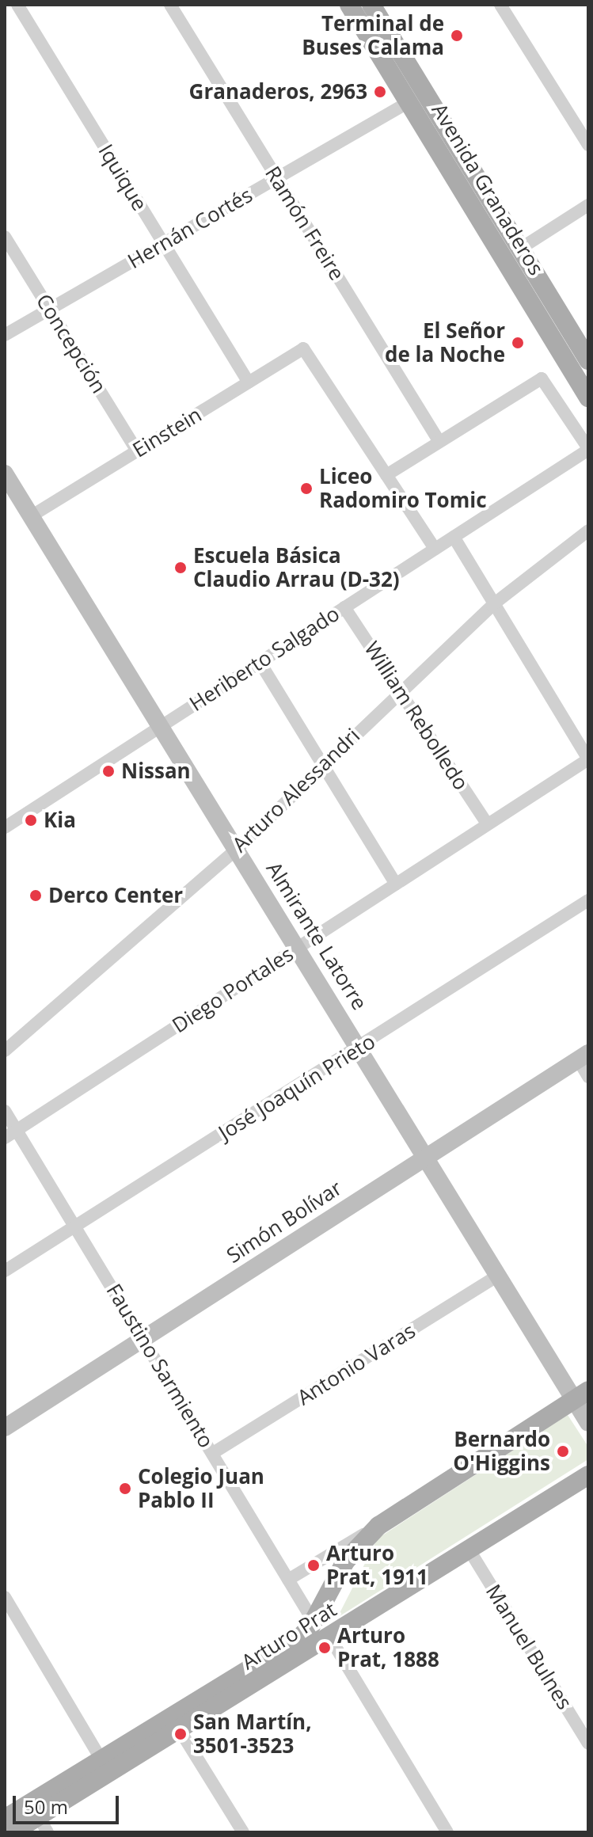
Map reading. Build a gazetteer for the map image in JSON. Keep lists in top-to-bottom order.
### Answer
{
  "streets": {
    "main road": [
      "Avenida Granaderos",
      "Almirante Latorre",
      "Simón Bolívar",
      "Arturo Prat"
    ],
    "street": [
      "Iquique",
      "Ramón Freire",
      "Hernán Cortés",
      "Concepción",
      "Einstein",
      "Heriberto Salgado",
      "William Rebolledo",
      "Arturo Alessandri",
      "Diego Portales",
      "José Joaquín Prieto",
      "Antonio Varas",
      "Faustino Sarmiento",
      "Manuel Bulnes"
    ]
  },
  "crossings": [
    ["Iquique", "Hernán Cortés"],
    ["Iquique", "Einstein"],
    ["Avenida Granaderos", "Hernán Cortés"],
    ["Ramón Freire", "Hernán Cortés"],
    ["Hernán Cortés", "Concepción"],
    ["Concepción", "Einstein"],
    ["Einstein", "Almirante Latorre"],
    ["Heriberto Salgado", "William Rebolledo"],
    ["Heriberto Salgado", "Almirante Latorre"],
    ["William Rebolledo", "Arturo Alessandri"],
    ["William Rebolledo", "Diego Portales"],
    ["Arturo Alessandri", "Almirante Latorre"],
    ["Almirante Latorre", "Diego Portales"],
    ["Almirante Latorre", "José Joaquín Prieto"],
    ["Almirante Latorre", "Simón Bolívar"],
    ["Almirante Latorre", "Antonio Varas"],
    ["Almirante Latorre", "Arturo Prat"],
    ["Diego Portales", "Faustino Sarmiento"],
    ["José Joaquín Prieto", "Faustino Sarmiento"],
    ["Simón Bolívar", "Faustino Sarmiento"],
    ["Antonio Varas", "Faustino Sarmiento"],
    ["Faustino Sarmiento", "Arturo Prat"],
    ["Arturo Prat", "Manuel Bulnes"]
  ],
  "places": [
    "Terminal de Buses Calama",
    "Granaderos, 2963",
    "El Señor de la Noche",
    "Liceo Radomiro Tomic",
    "Escuela Básica Claudio Arrau (D-32)",
    "Nissan",
    "Kia",
    "Derco Center",
    "Bernardo O'Higgins",
    "Colegio Juan Pablo II",
    "Arturo Prat, 1911",
    "Arturo Prat, 1888",
    "San Martín, 3501-3523"
  ],
  "scale_bar": "50 m"
}
